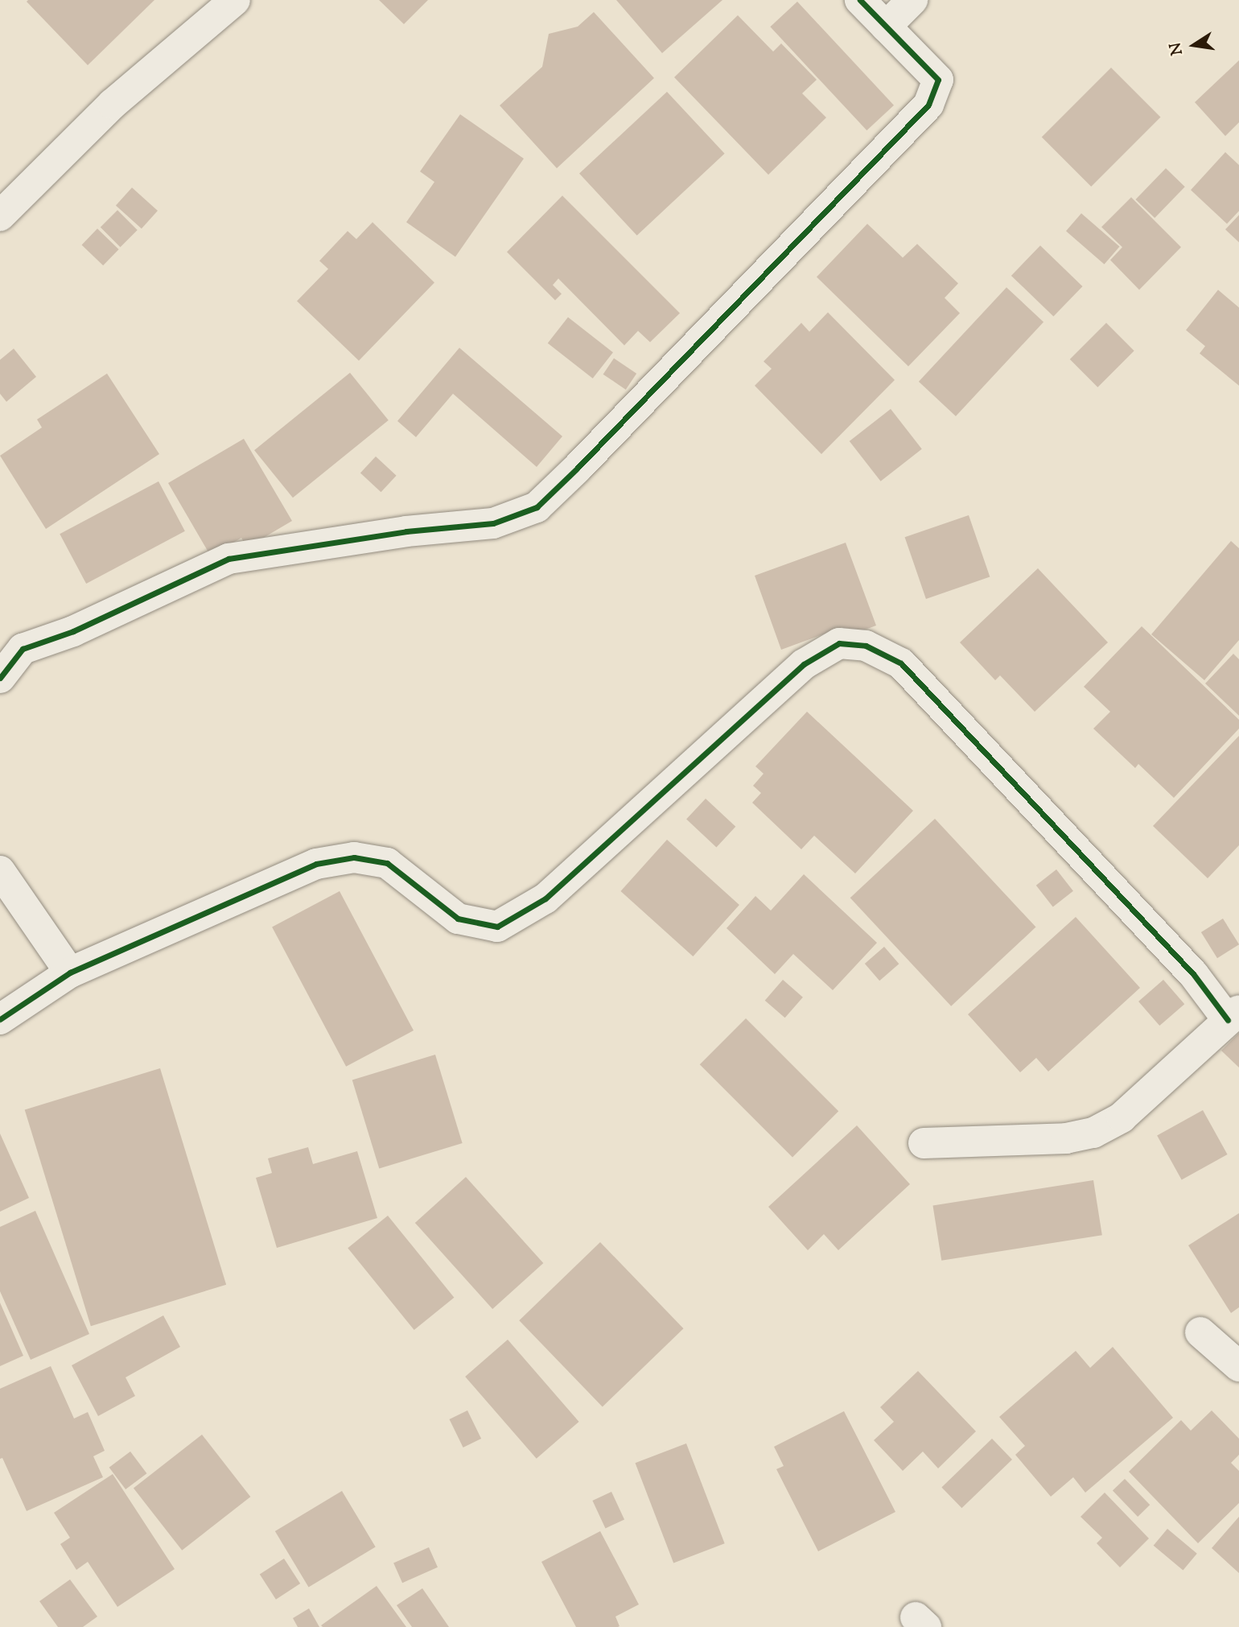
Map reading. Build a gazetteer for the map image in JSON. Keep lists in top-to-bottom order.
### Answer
{
  "north": "left"
}
